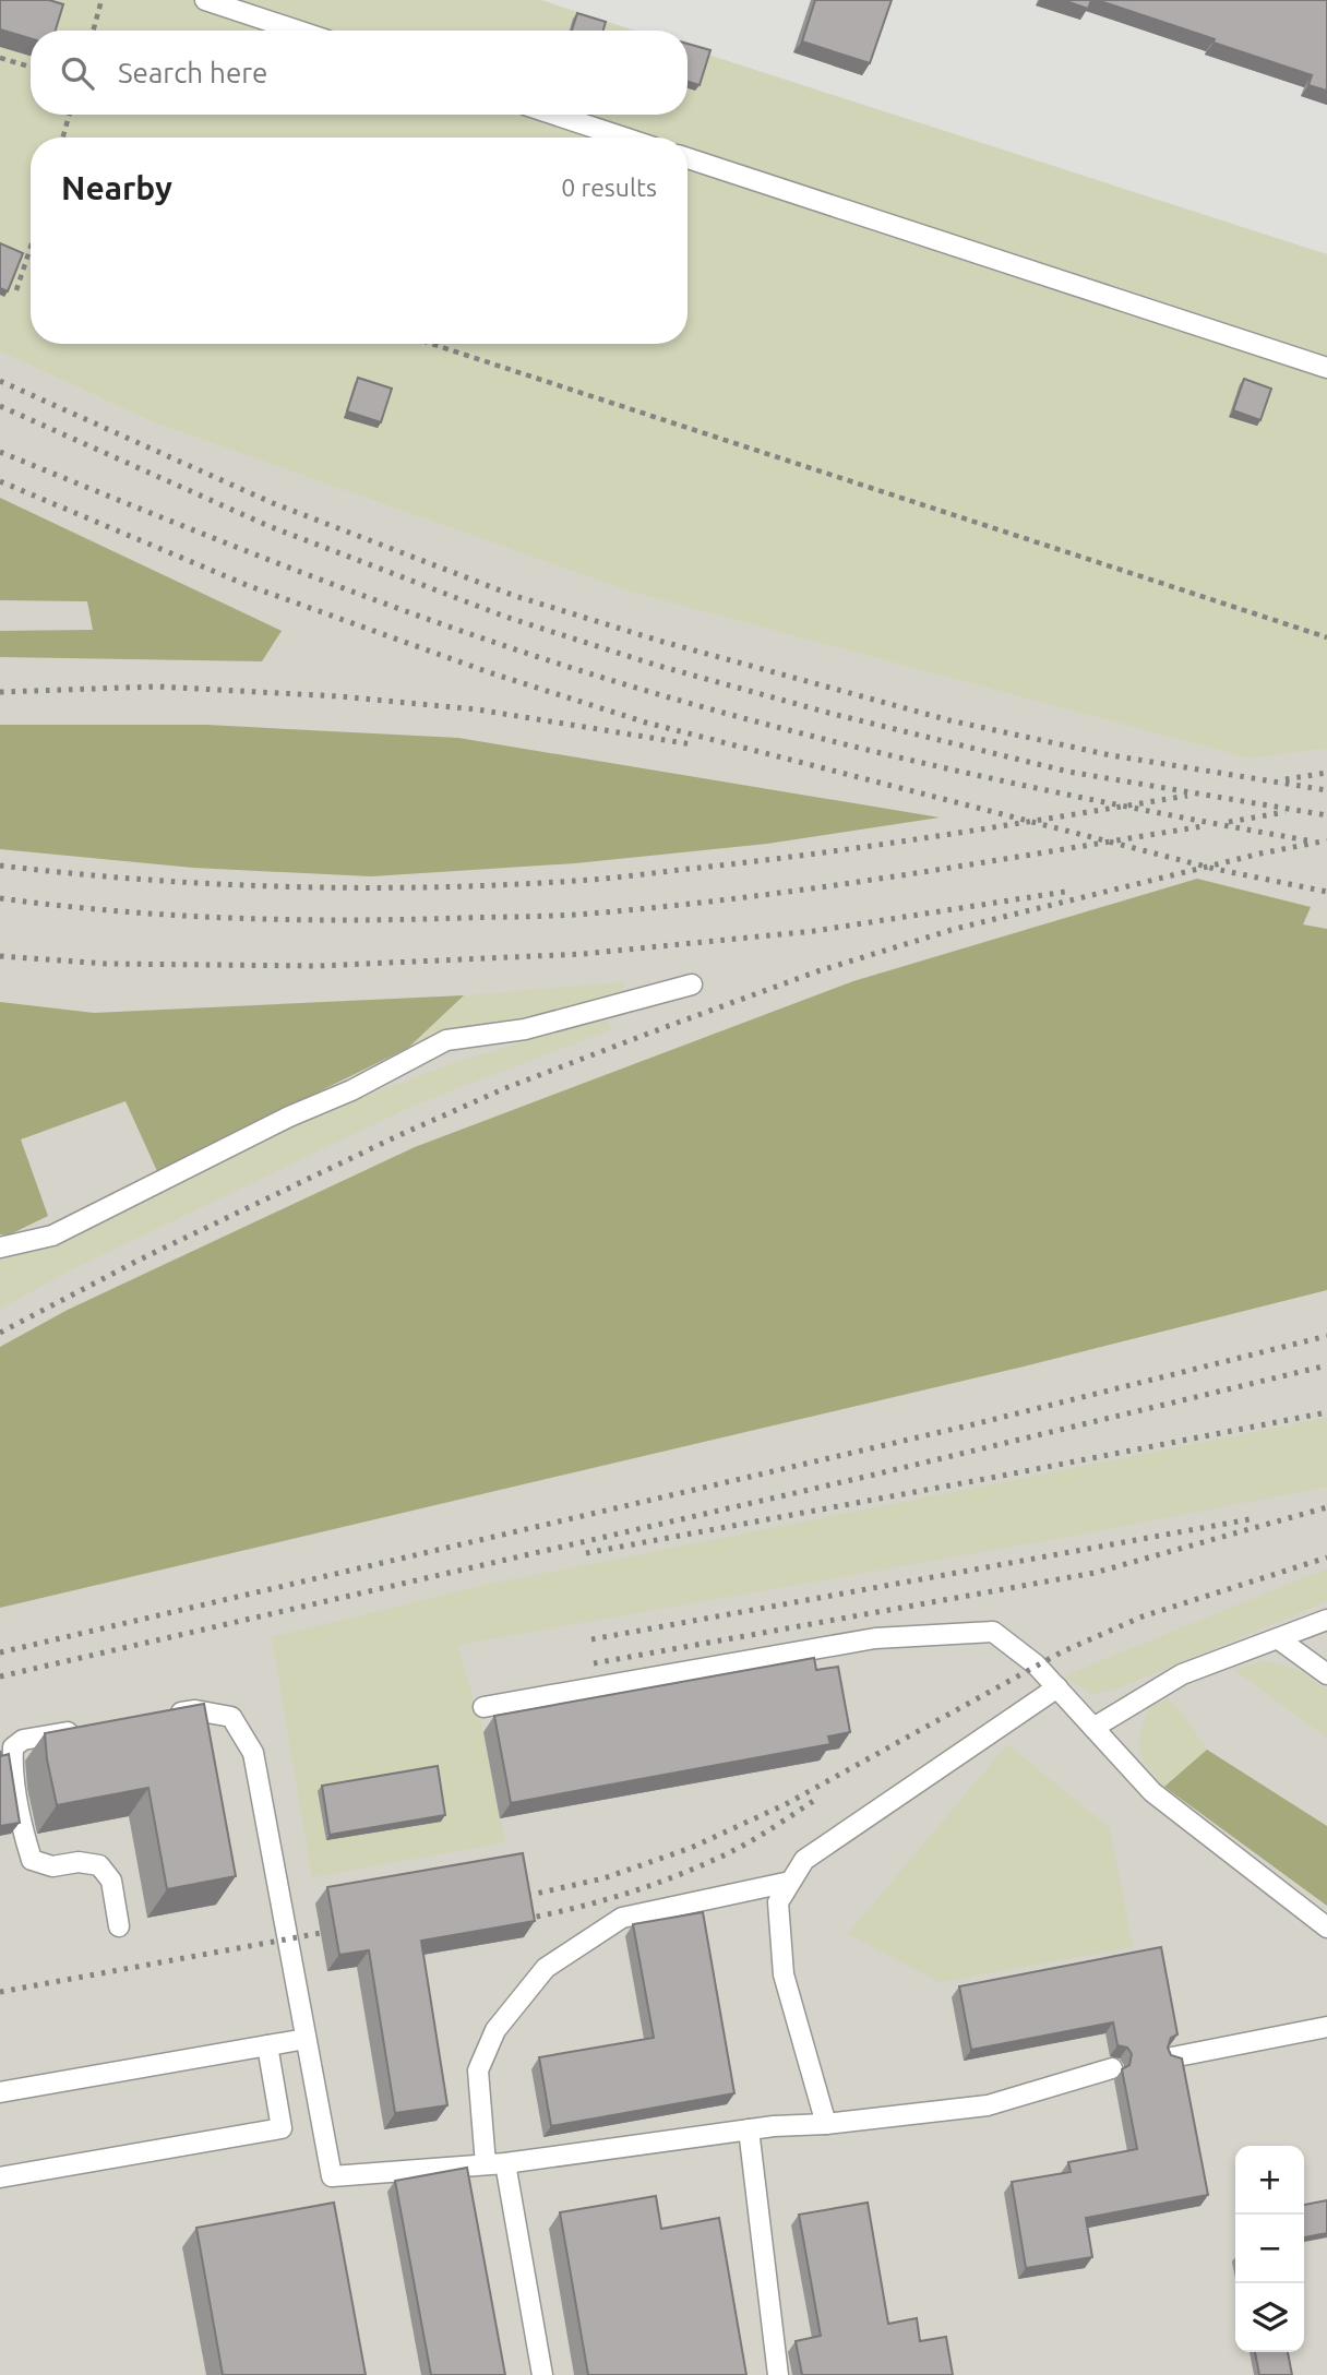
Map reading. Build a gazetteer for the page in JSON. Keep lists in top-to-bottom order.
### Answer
{
  "page": {
    "search": "Search here",
    "heading": ["Nearby", "0 results"],
    "map_buttons": ["+", "−"]
  }
}
